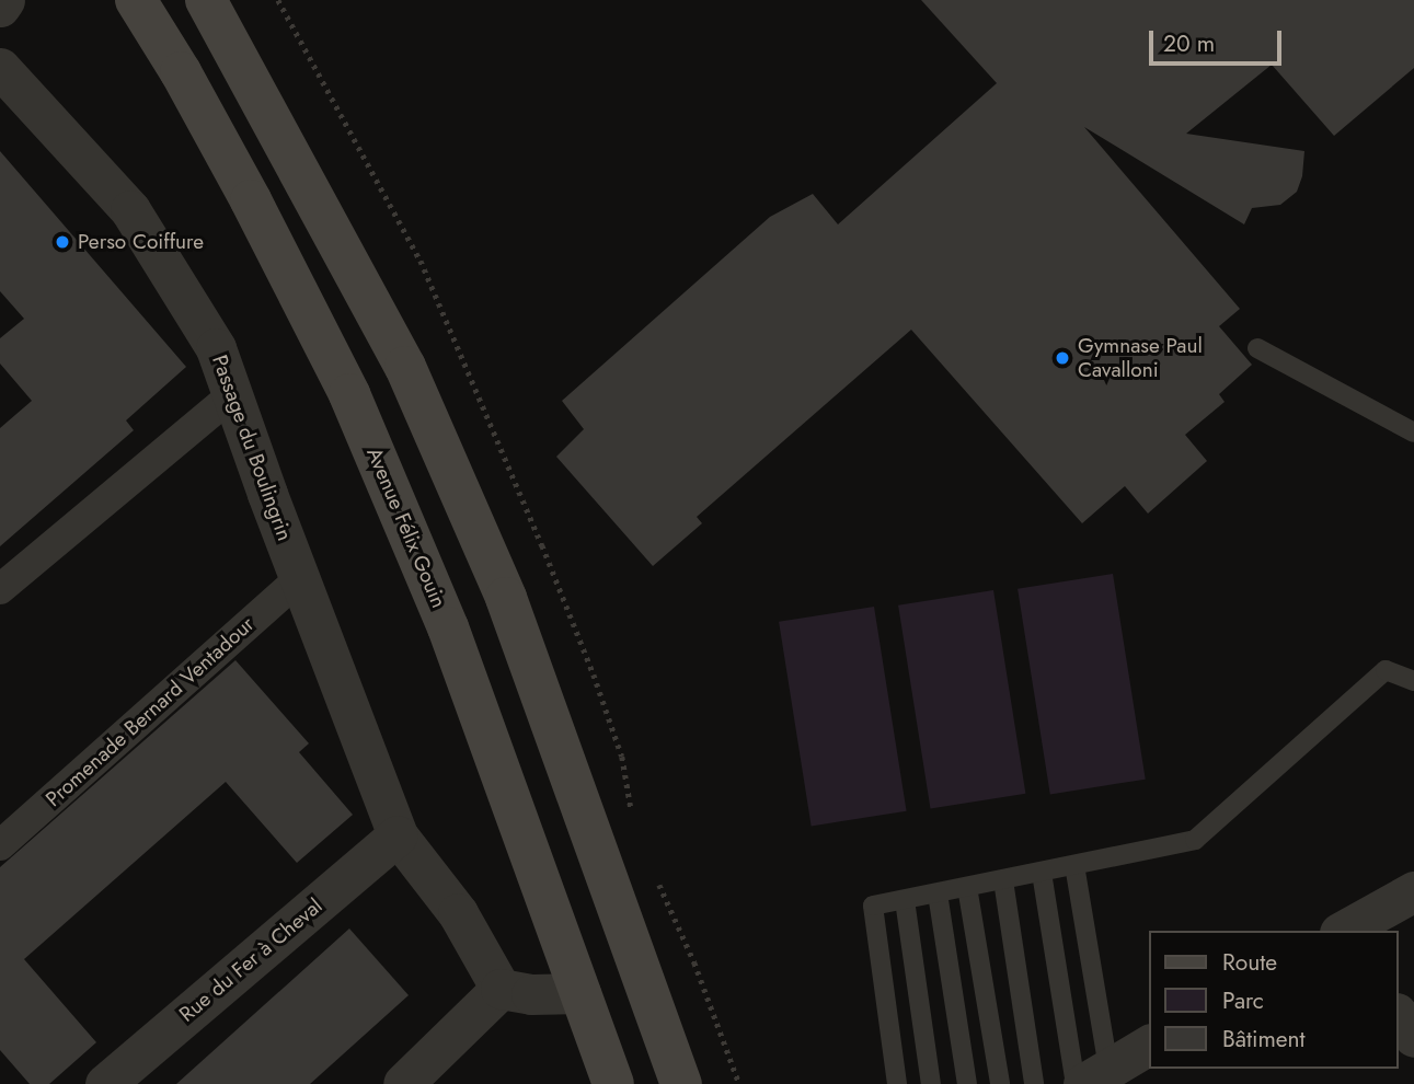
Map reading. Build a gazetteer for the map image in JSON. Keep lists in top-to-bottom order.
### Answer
{
  "streets": {
    "main road": ["Avenue Félix Gouin"],
    "street": ["Passage du Boulingrin", "Promenade Bernard Ventadour", "Rue du Fer à Cheval"]
  },
  "crossings": [
    ["Passage du Boulingrin", "Promenade Bernard Ventadour"],
    ["Passage du Boulingrin", "Rue du Fer à Cheval"]
  ],
  "places": ["Perso Coiffure", "Gymnase Paul Cavalloni"],
  "legend": ["Route", "Parc", "Bâtiment"],
  "scale_bar": "20 m"
}
